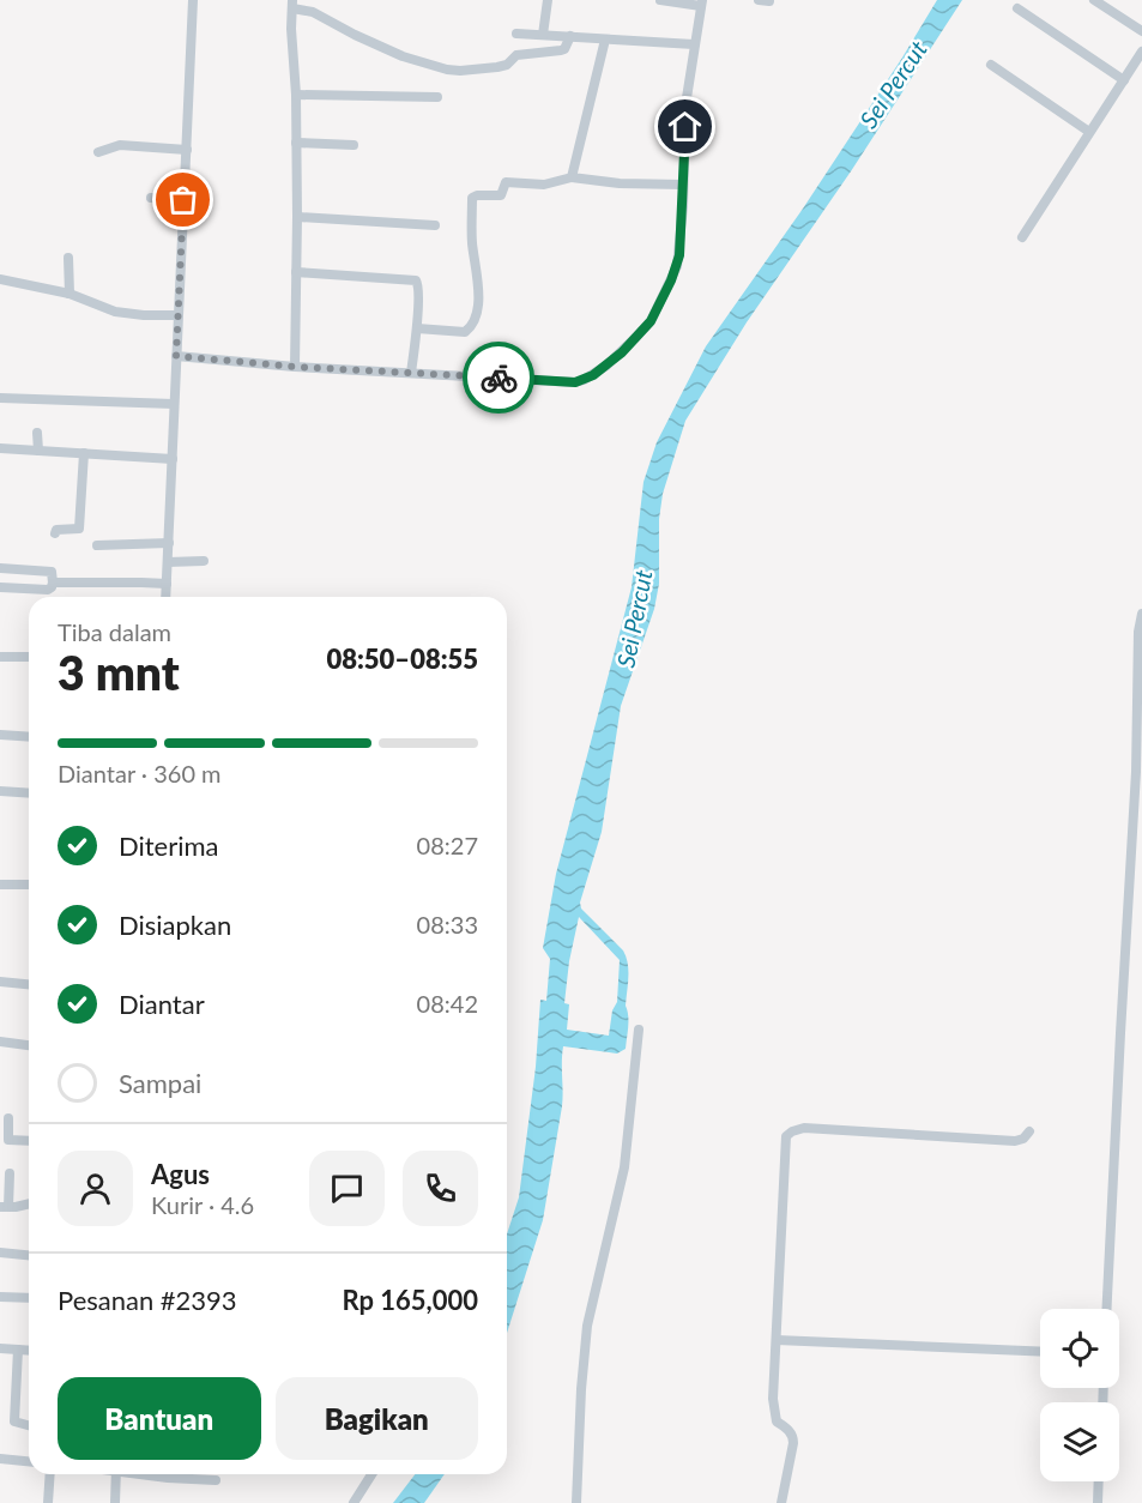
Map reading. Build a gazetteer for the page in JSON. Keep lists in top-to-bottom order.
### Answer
{
  "water": ["Sei Percut"],
  "page": {
    "heading": ["3 mnt", "Tiba dalam", "08:50–08:55"],
    "panel": [
      "Agus",
      "Kurir · 4.6",
      "Pesanan #2393",
      "Rp 165,000"
    ],
    "bar": "Diantar · 360 m",
    "list": [
      ["Diterima", "08:27"],
      ["Disiapkan", "08:33"],
      ["Diantar", "08:42"],
      "Sampai"
    ],
    "buttons": ["Bantuan", "Bagikan"]
  }
}
